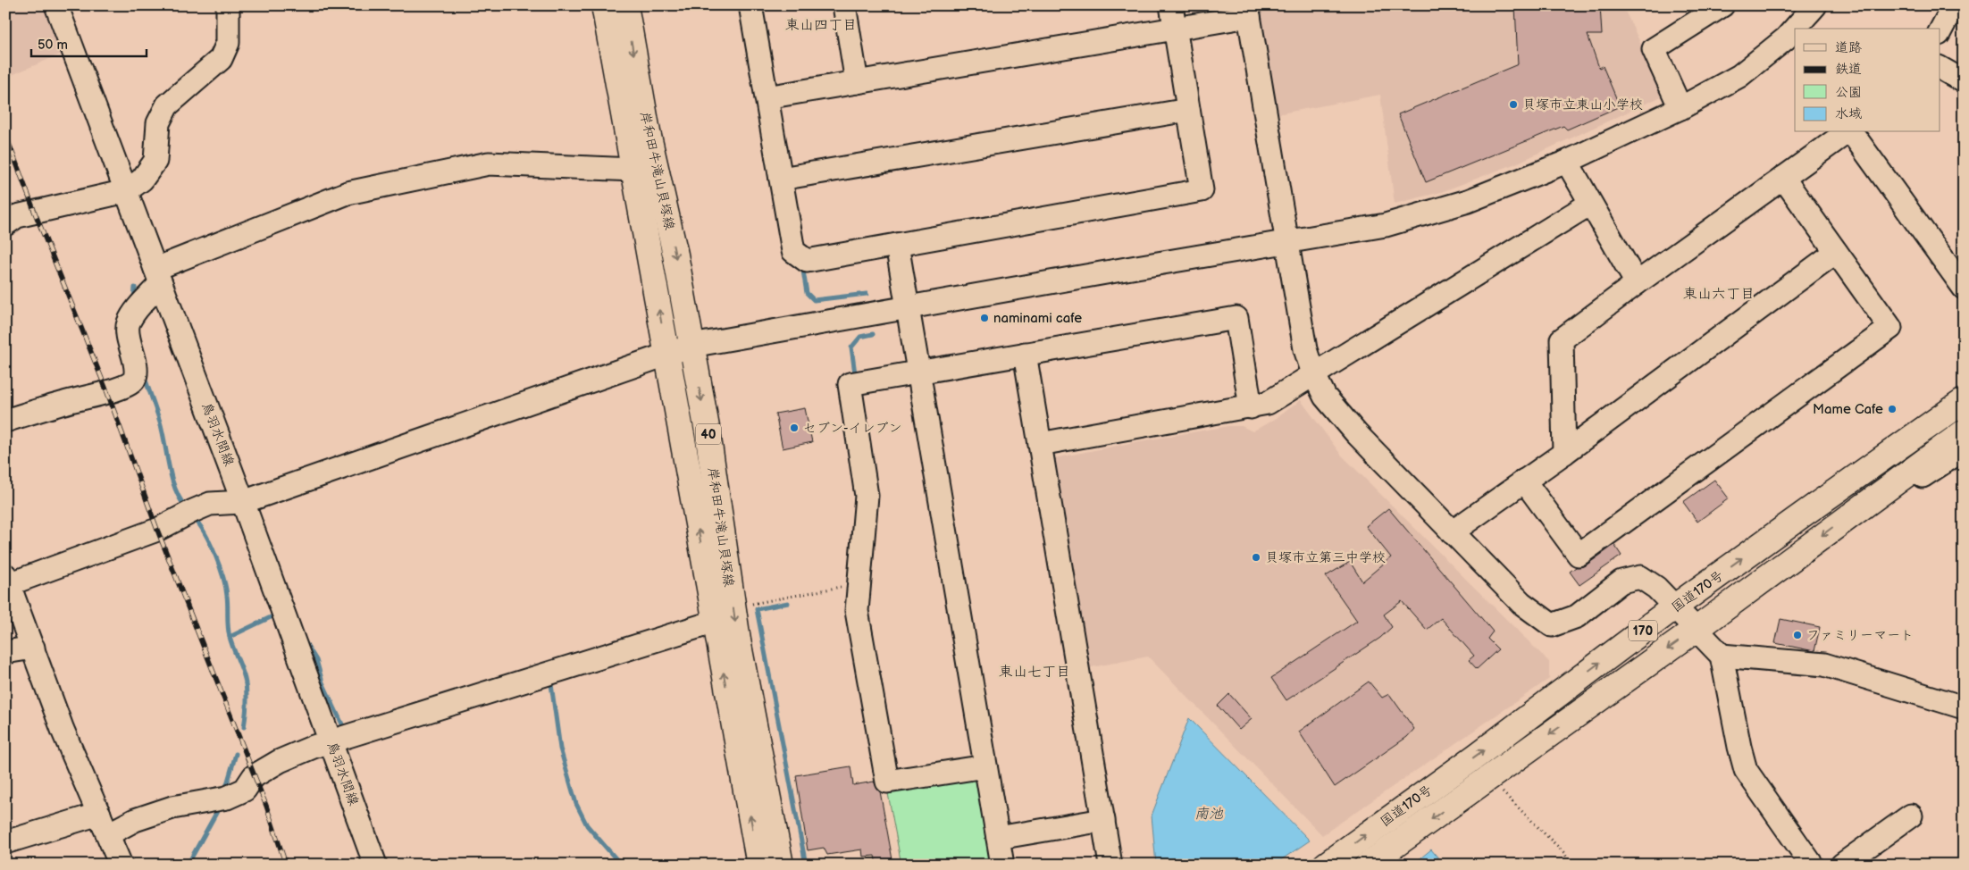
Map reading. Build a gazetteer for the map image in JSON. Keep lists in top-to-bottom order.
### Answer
{
  "streets": {
    "main road": [
      "岸和田牛滝山貝塚線",
      "40",
      "国道170号",
      "170"
    ],
    "street": ["鳥羽水間線"]
  },
  "districts": ["東山四丁目", "東山六丁目", "東山七丁目"],
  "water": ["南池"],
  "places": [
    "貝塚市立東山小学校",
    "naminami cafe",
    "Mame Cafe",
    "セブン-イレブン",
    "貝塚市立第三中学校",
    "ファミリーマート"
  ],
  "legend": [
    "道路",
    "鉄道",
    "公園",
    "水域"
  ],
  "scale_bar": "50 m"
}
